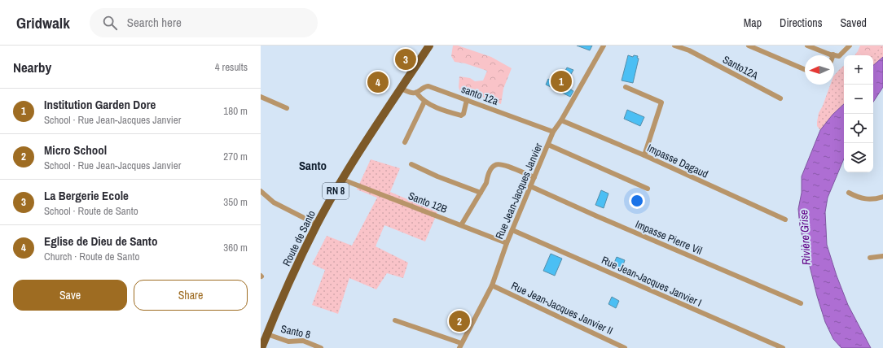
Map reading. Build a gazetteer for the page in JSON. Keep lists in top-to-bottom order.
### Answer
{
  "streets": {
    "main road": ["RN 8", "Route de Santo"],
    "street": [
      "Santo12A",
      "santo 12a",
      "Impasse Dagaud",
      "Rue Jean-Jacques Janvier",
      "Santo 12B",
      "Impasse Pierre Vil",
      "Rue Jean-Jacques Janvier I",
      "Rue Jean-Jacques Janvier II",
      "Santo 8"
    ]
  },
  "crossings": [
    ["santo 12a", "Rue Jean-Jacques Janvier"],
    ["Impasse Dagaud", "Rue Jean-Jacques Janvier"],
    ["Rue Jean-Jacques Janvier", "Santo 12B"],
    ["Rue Jean-Jacques Janvier", "Impasse Pierre Vil"],
    ["Rue Jean-Jacques Janvier", "Rue Jean-Jacques Janvier I"],
    ["Rue Jean-Jacques Janvier", "Rue Jean-Jacques Janvier II"],
    ["Santo 12B", "Route de Santo"],
    ["Route de Santo", "Santo 8"]
  ],
  "districts": ["Santo"],
  "water": ["Rivière Grise"],
  "north": "left",
  "page": {
    "header": "Gridwalk",
    "search": "Search here",
    "nav": ["Map", "Directions", "Saved"],
    "heading": ["Nearby", "4 results"],
    "pins": [
      "3",
      "1",
      "4",
      "2"
    ],
    "map_buttons": ["+", "−"],
    "list": [
      {
        "mark": "1",
        "name": "Institution Garden Dore",
        "note": "School · Rue Jean-Jacques Janvier",
        "value": "180 m"
      },
      {
        "mark": "2",
        "name": "Micro School",
        "note": "School · Rue Jean-Jacques Janvier",
        "value": "270 m"
      },
      {
        "mark": "3",
        "name": "La Bergerie Ecole",
        "note": "School · Route de Santo",
        "value": "350 m"
      },
      {
        "mark": "4",
        "name": "Eglise de Dieu de Santo",
        "note": "Church · Route de Santo",
        "value": "360 m"
      }
    ],
    "buttons": ["Save", "Share"]
  }
}
